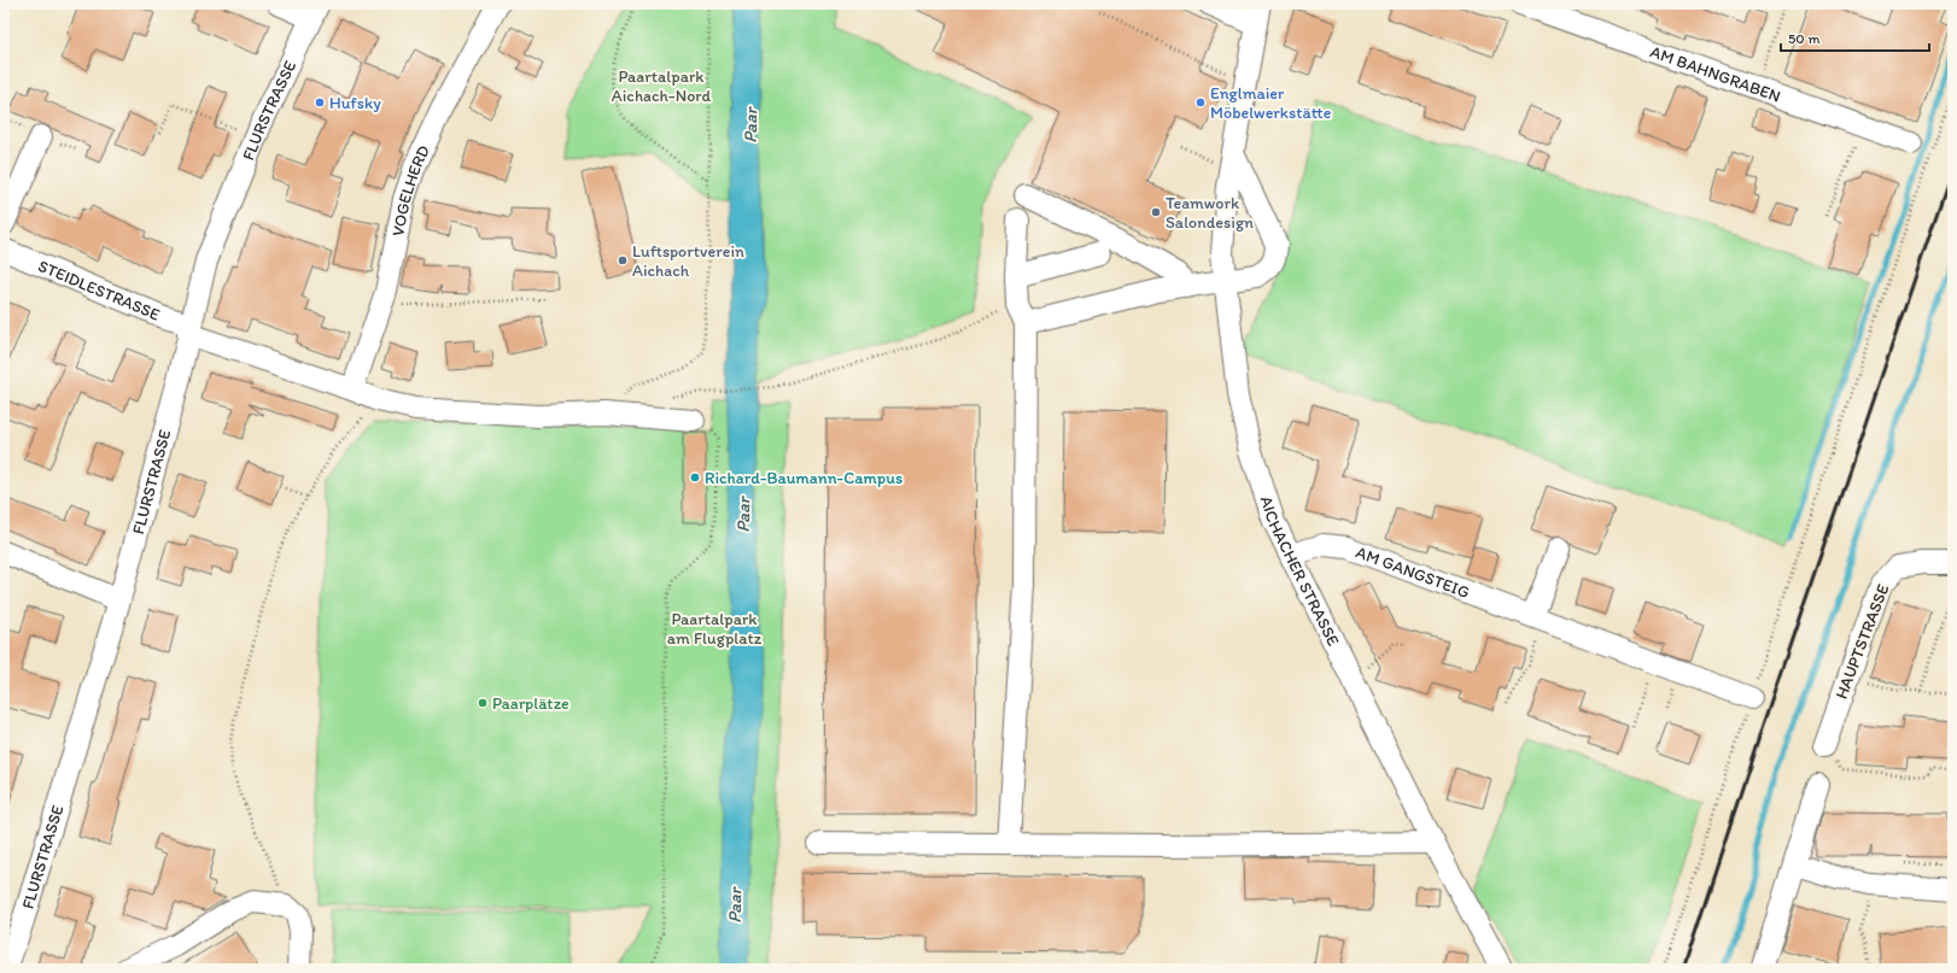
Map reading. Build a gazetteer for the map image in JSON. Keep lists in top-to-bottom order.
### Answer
{
  "streets": {
    "street": [
      "AM BAHNGRABEN",
      "FLURSTRASSE",
      "VOGELHERD",
      "STEIDLESTRASSE",
      "AICHACHER STRASSE",
      "AM GANGSTEIG",
      "HAUPTSTRASSE"
    ]
  },
  "crossings": [
    ["FLURSTRASSE", "STEIDLESTRASSE"],
    ["AICHACHER STRASSE", "AM GANGSTEIG"]
  ],
  "water": ["Paar"],
  "parks": ["Paartalpark Aichach-Nord", "Paartalpark am Flugplatz"],
  "places": [
    "Hufsky",
    "Englmaier Möbelwerkstätte",
    "Teamwork Salondesign",
    "Luftsportverein Aichach",
    "Richard-Baumann-Campus",
    "Paarplätze"
  ],
  "scale_bar": "50 m"
}
